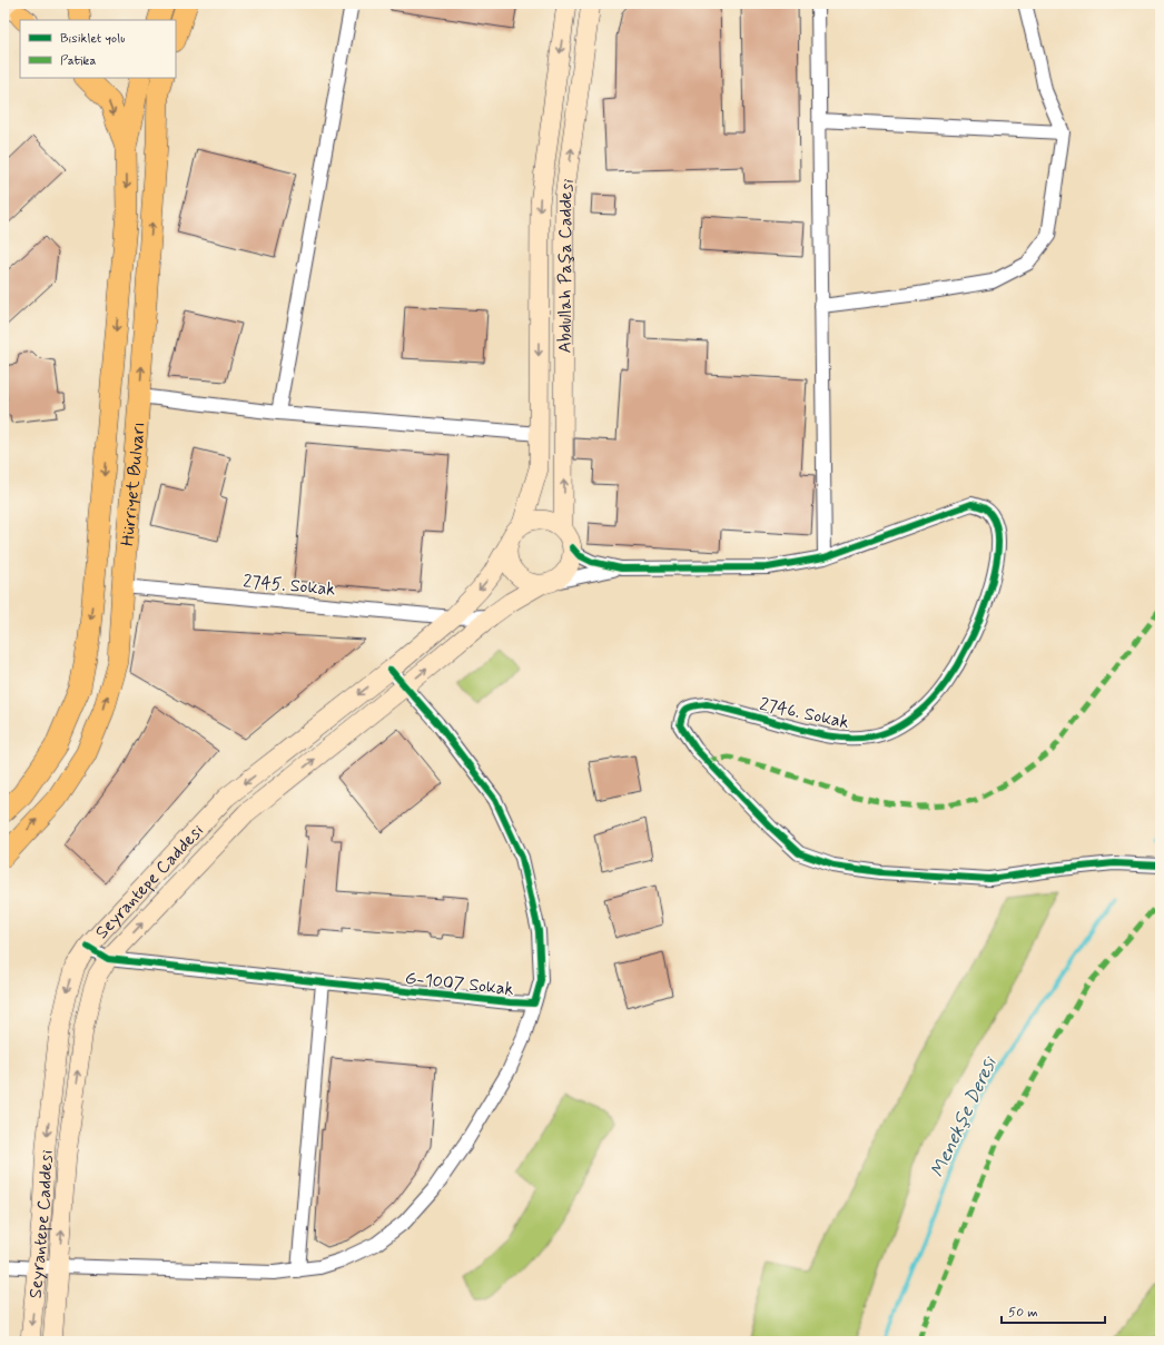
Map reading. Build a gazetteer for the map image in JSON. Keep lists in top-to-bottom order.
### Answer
{
  "streets": {
    "main road": ["Abdullah Paşa Caddesi", "Hürriyet Bulvarı", "Seyrantepe Caddesi"],
    "street": ["2745. Sokak", "2746. Sokak", "G-1007 Sokak"]
  },
  "crossings": [
    ["Abdullah Paşa Caddesi", "Seyrantepe Caddesi"],
    ["Hürriyet Bulvarı", "2745. Sokak"],
    ["2745. Sokak", "Seyrantepe Caddesi"],
    ["Seyrantepe Caddesi", "G-1007 Sokak"]
  ],
  "water": ["Menekşe Deresi"],
  "legend": ["Bisiklet yolu", "Patika"],
  "scale_bar": "50 m"
}
